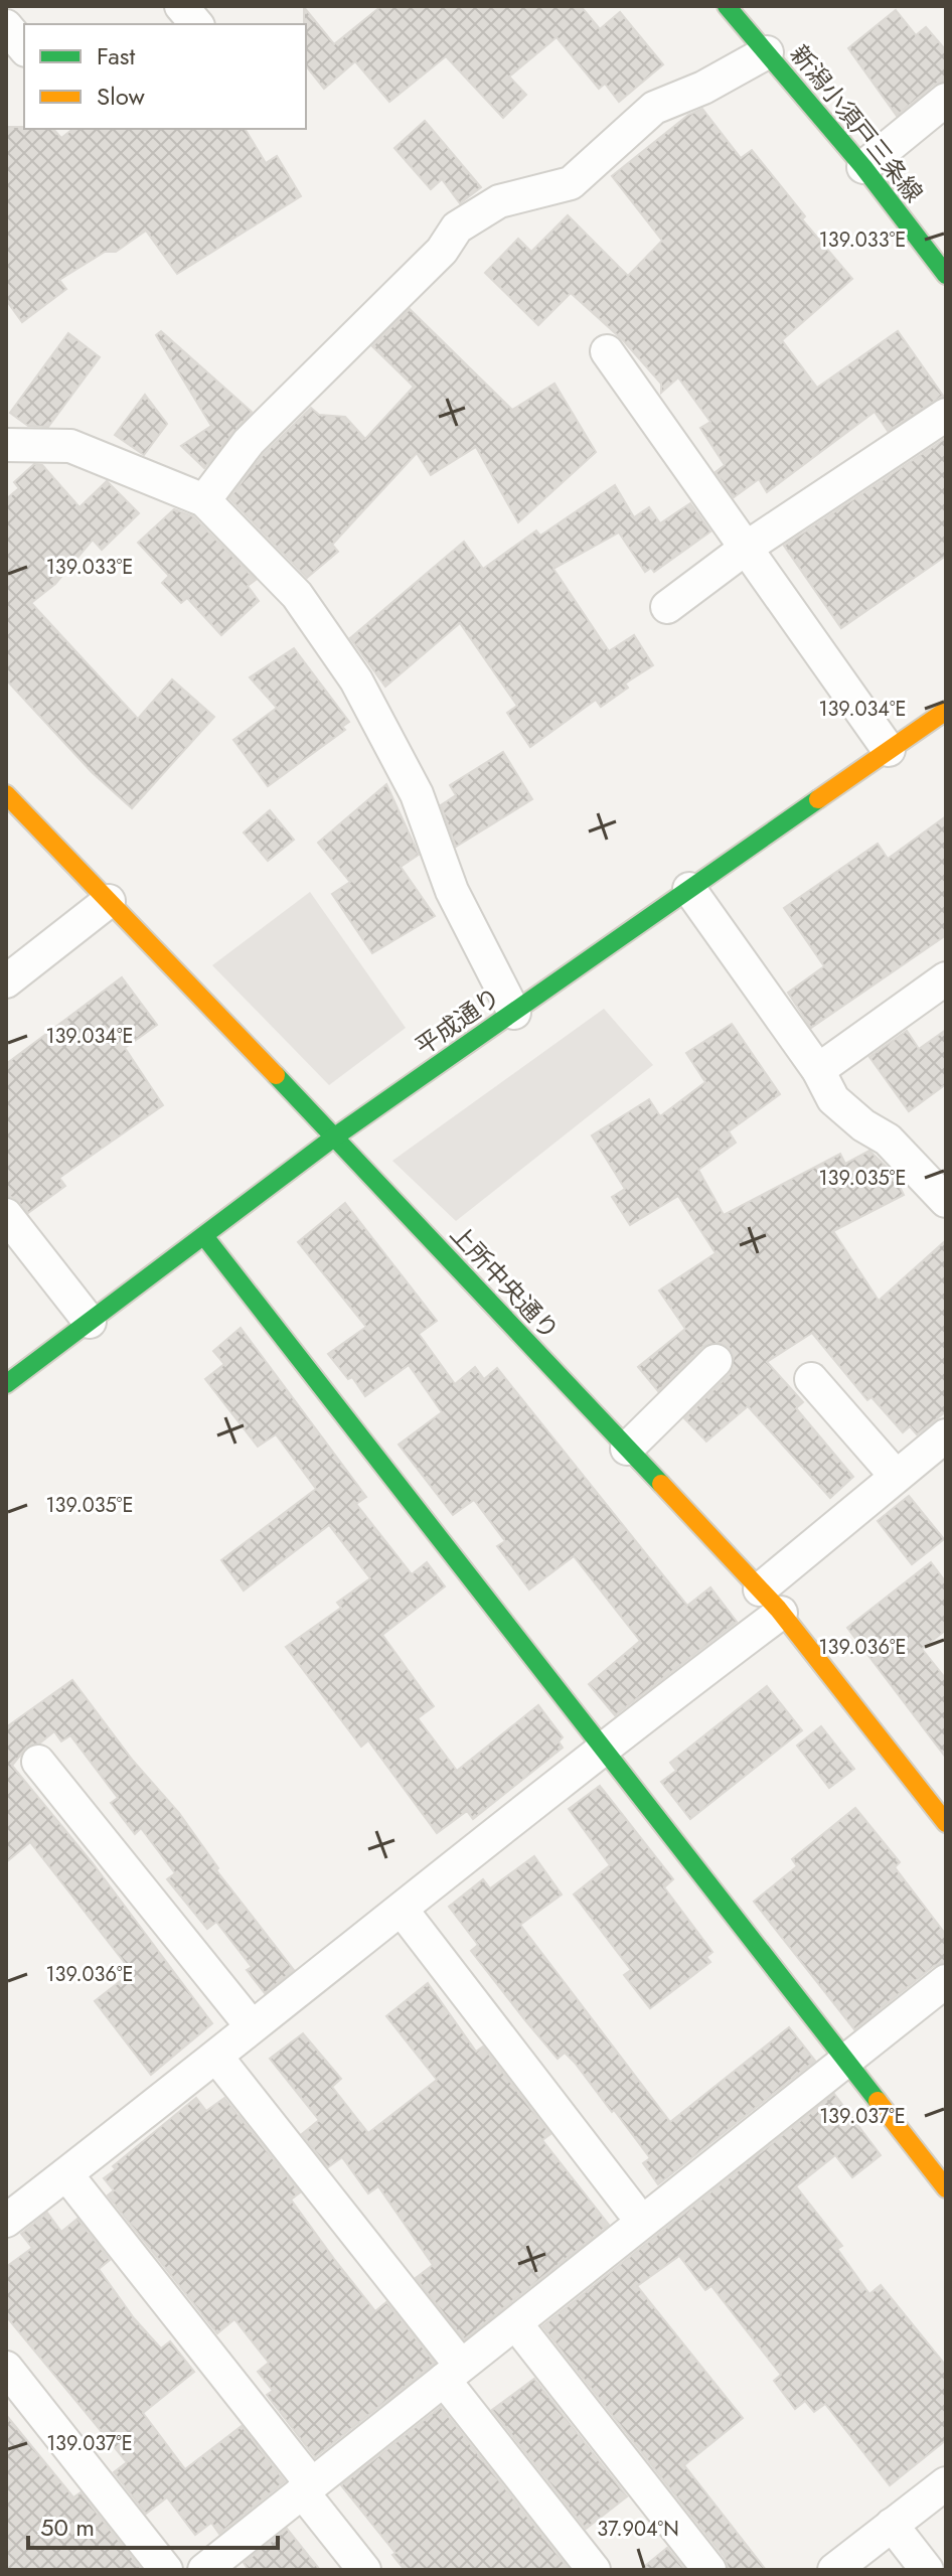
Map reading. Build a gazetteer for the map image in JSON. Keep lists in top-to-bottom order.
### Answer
{
  "streets": {
    "street": ["新潟小須戸三条線", "平成通り", "上所中央通り"]
  },
  "crossings": [
    ["平成通り", "上所中央通り"]
  ],
  "legend": ["Fast", "Slow"],
  "scale_bar": "50 m",
  "coordinates": [
    "139.033°E",
    "139.034°E",
    "139.035°E",
    "139.036°E",
    "139.037°E",
    "37.904°N"
  ]
}
